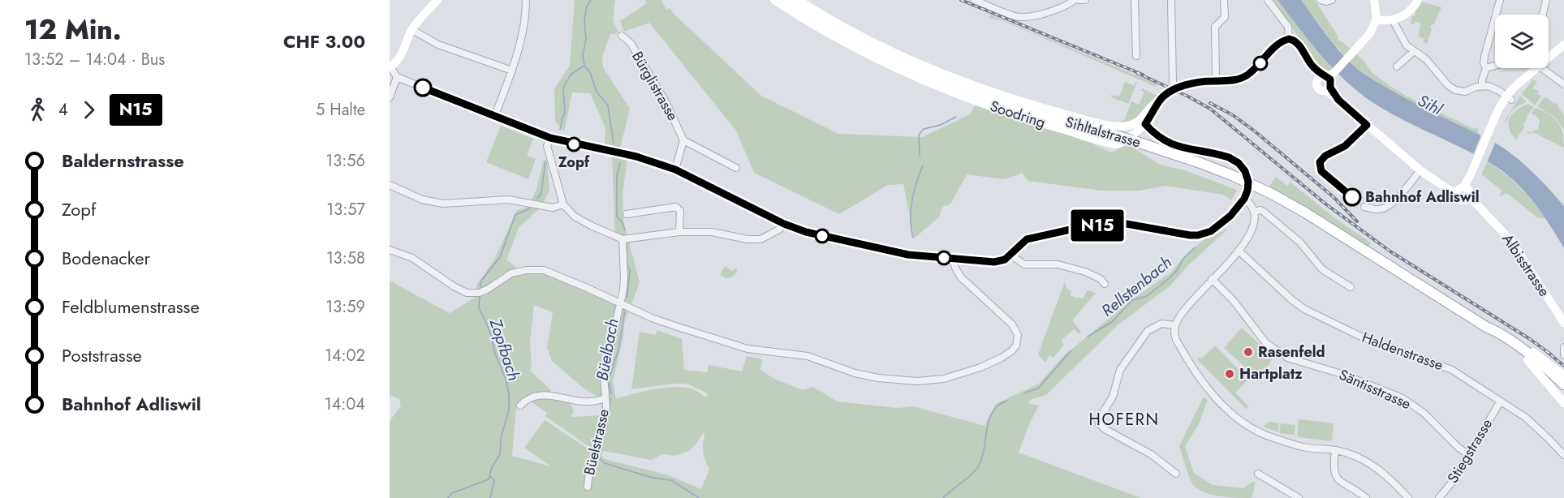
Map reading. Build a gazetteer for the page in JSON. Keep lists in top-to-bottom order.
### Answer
{
  "streets": {
    "main road": ["Sihltalstrasse"],
    "street": [
      "Bürglistrasse",
      "Soodring",
      "Albisstrasse",
      "Haldenstrasse",
      "Säntisstrasse",
      "Büelstrasse",
      "Stiegstrasse"
    ]
  },
  "crossings": [
    ["Soodring", "Sihltalstrasse"],
    ["Haldenstrasse", "Stiegstrasse"],
    ["Säntisstrasse", "Stiegstrasse"]
  ],
  "districts": ["HOFERN"],
  "water": [
    "Sihl",
    "Rellstenbach",
    "Zopfbach",
    "Büelbach"
  ],
  "places": [
    "Zopf",
    "Bahnhof Adliswil",
    "Rasenfeld",
    "Hartplatz"
  ],
  "lines": ["bus line N15"],
  "page": {
    "heading": ["12 Min.", "13:52 – 14:04 · Bus", "CHF 3.00"],
    "on_map": "N15",
    "legs": ["4", "N15", "5 Halte"],
    "list": [
      {
        "name": "Baldernstrasse",
        "value": "13:56"
      },
      {
        "name": "Zopf",
        "value": "13:57"
      },
      {
        "name": "Bodenacker",
        "value": "13:58"
      },
      {
        "name": "Feldblumenstrasse",
        "value": "13:59"
      },
      {
        "name": "Poststrasse",
        "value": "14:02"
      },
      {
        "name": "Bahnhof Adliswil",
        "value": "14:04"
      }
    ]
  }
}
